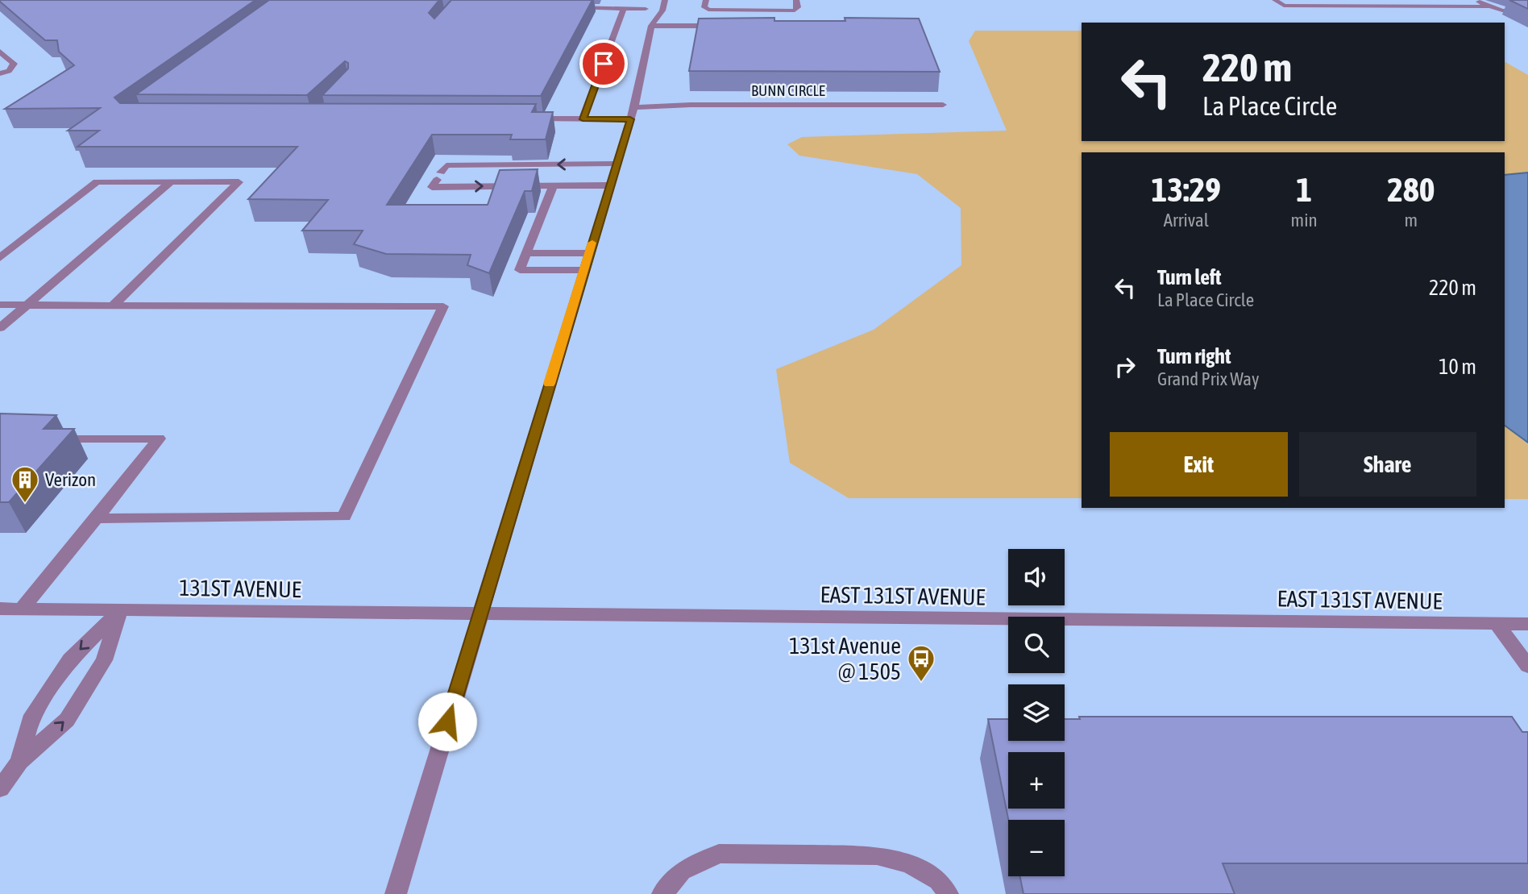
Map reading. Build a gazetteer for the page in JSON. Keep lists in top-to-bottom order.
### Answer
{
  "streets": {
    "street": ["BUNN CIRCLE", "131ST AVENUE", "EAST 131ST AVENUE"]
  },
  "crossings": [
    ["131ST AVENUE", "EAST 131ST AVENUE"]
  ],
  "places": {
    "building": ["Verizon"],
    "bus stop": ["131st Avenue @ 1505"]
  },
  "page": {
    "turn": ["220 m", "La Place Circle"],
    "eta": [
      "13:29",
      "Arrival",
      "1",
      "min",
      "280",
      "m"
    ],
    "list": [
      {
        "name": "Turn left",
        "note": "La Place Circle",
        "value": "220 m"
      },
      {
        "name": "Turn right",
        "note": "Grand Prix Way",
        "value": "10 m"
      }
    ],
    "buttons": ["Exit", "Share"],
    "map_buttons": ["+", "−"]
  }
}
